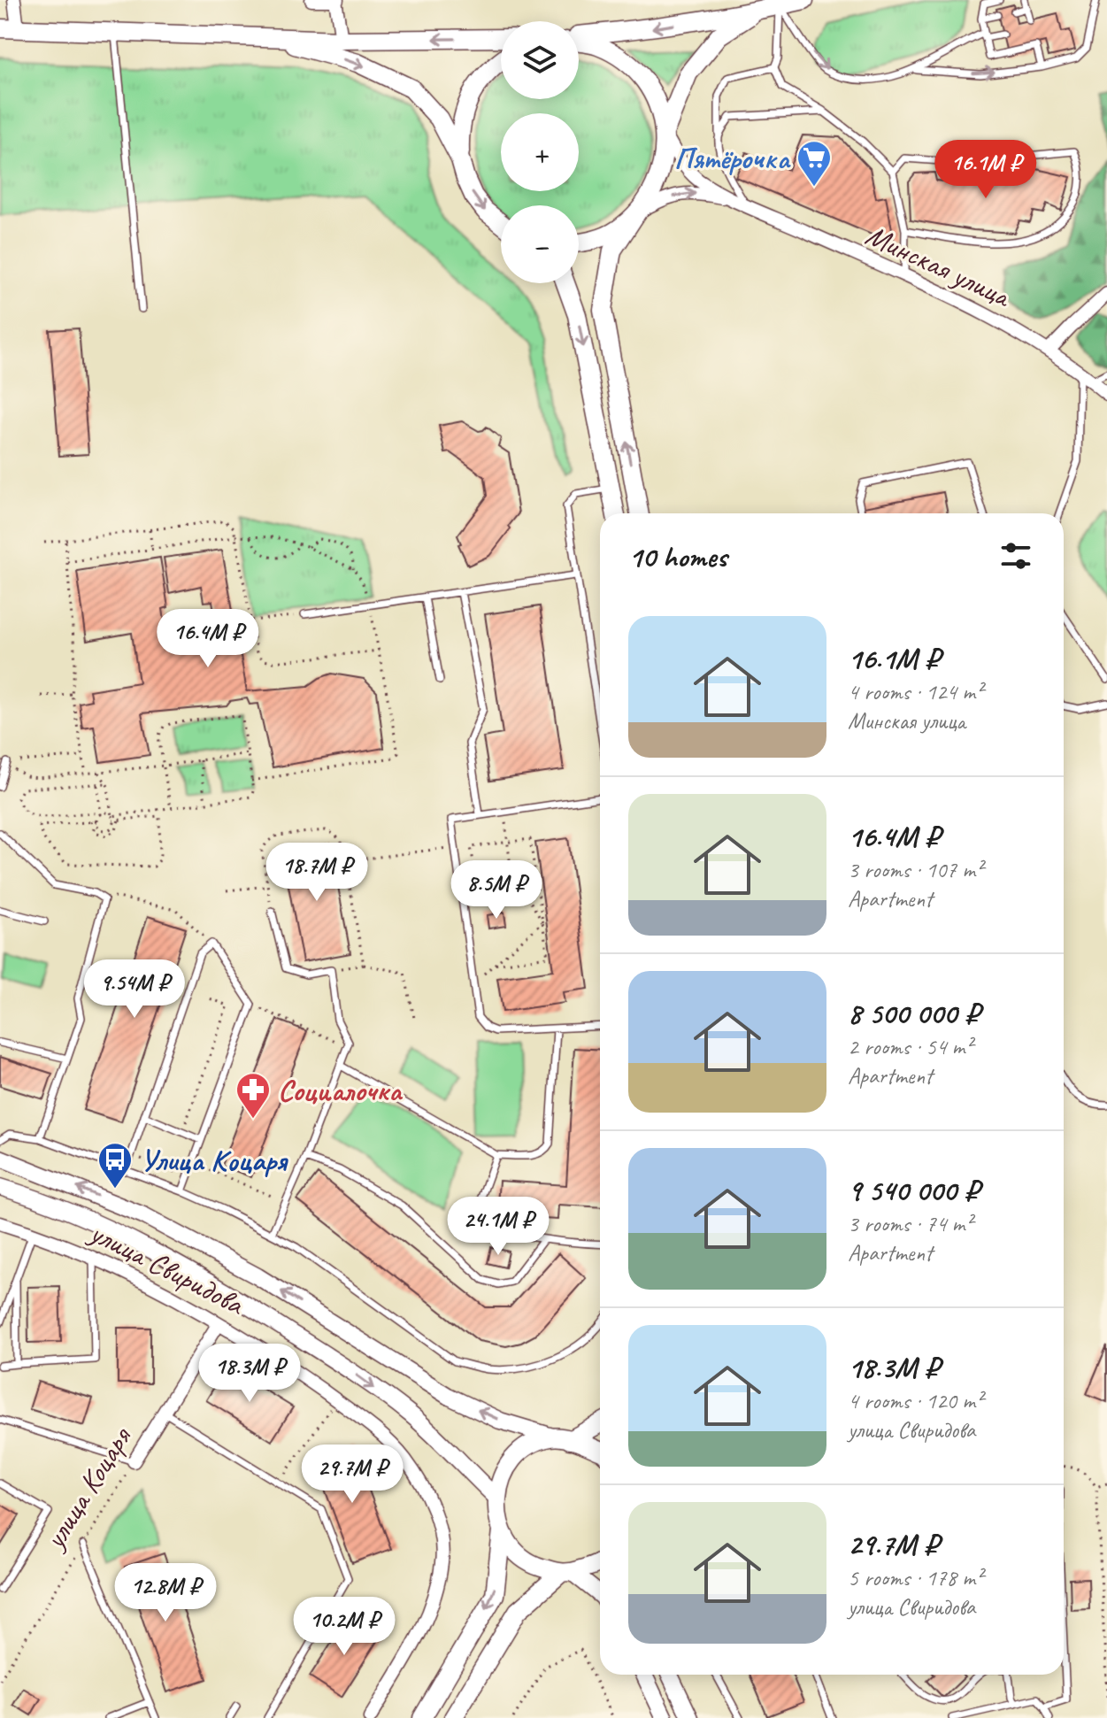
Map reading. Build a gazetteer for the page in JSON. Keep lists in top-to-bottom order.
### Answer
{
  "streets": {
    "street": ["Минская улица", "улица Свиридова", "улица Коцаря"]
  },
  "crossings": [
    ["улица Свиридова", "улица Коцаря"]
  ],
  "places": {
    "supermarket": ["Пятёрочка"],
    "pharmacy": ["Социалочка"],
    "bus stop": ["Улица Коцаря"]
  },
  "page": {
    "map_buttons": ["+", "−"],
    "price": [
      "16.1M ₽",
      "16.4M ₽",
      "18.7M ₽",
      "8.5M ₽",
      "9.54M ₽",
      "24.1M ₽",
      "18.3M ₽",
      "29.7M ₽",
      "12.8M ₽",
      "10.2M ₽"
    ],
    "heading": "10 homes",
    "list": [
      {
        "name": "16.1M ₽",
        "note": "4 rooms · 124 m² · Минская улица"
      },
      {
        "name": "16.4M ₽",
        "note": "3 rooms · 107 m² · Apartment"
      },
      {
        "name": "8 500 000 ₽",
        "note": "2 rooms · 54 m² · Apartment"
      },
      {
        "name": "9 540 000 ₽",
        "note": "3 rooms · 74 m² · Apartment"
      },
      {
        "name": "18.3M ₽",
        "note": "4 rooms · 120 m² · улица Свиридова"
      },
      {
        "name": "29.7M ₽",
        "note": "5 rooms · 178 m² · улица Свиридова"
      }
    ]
  }
}
